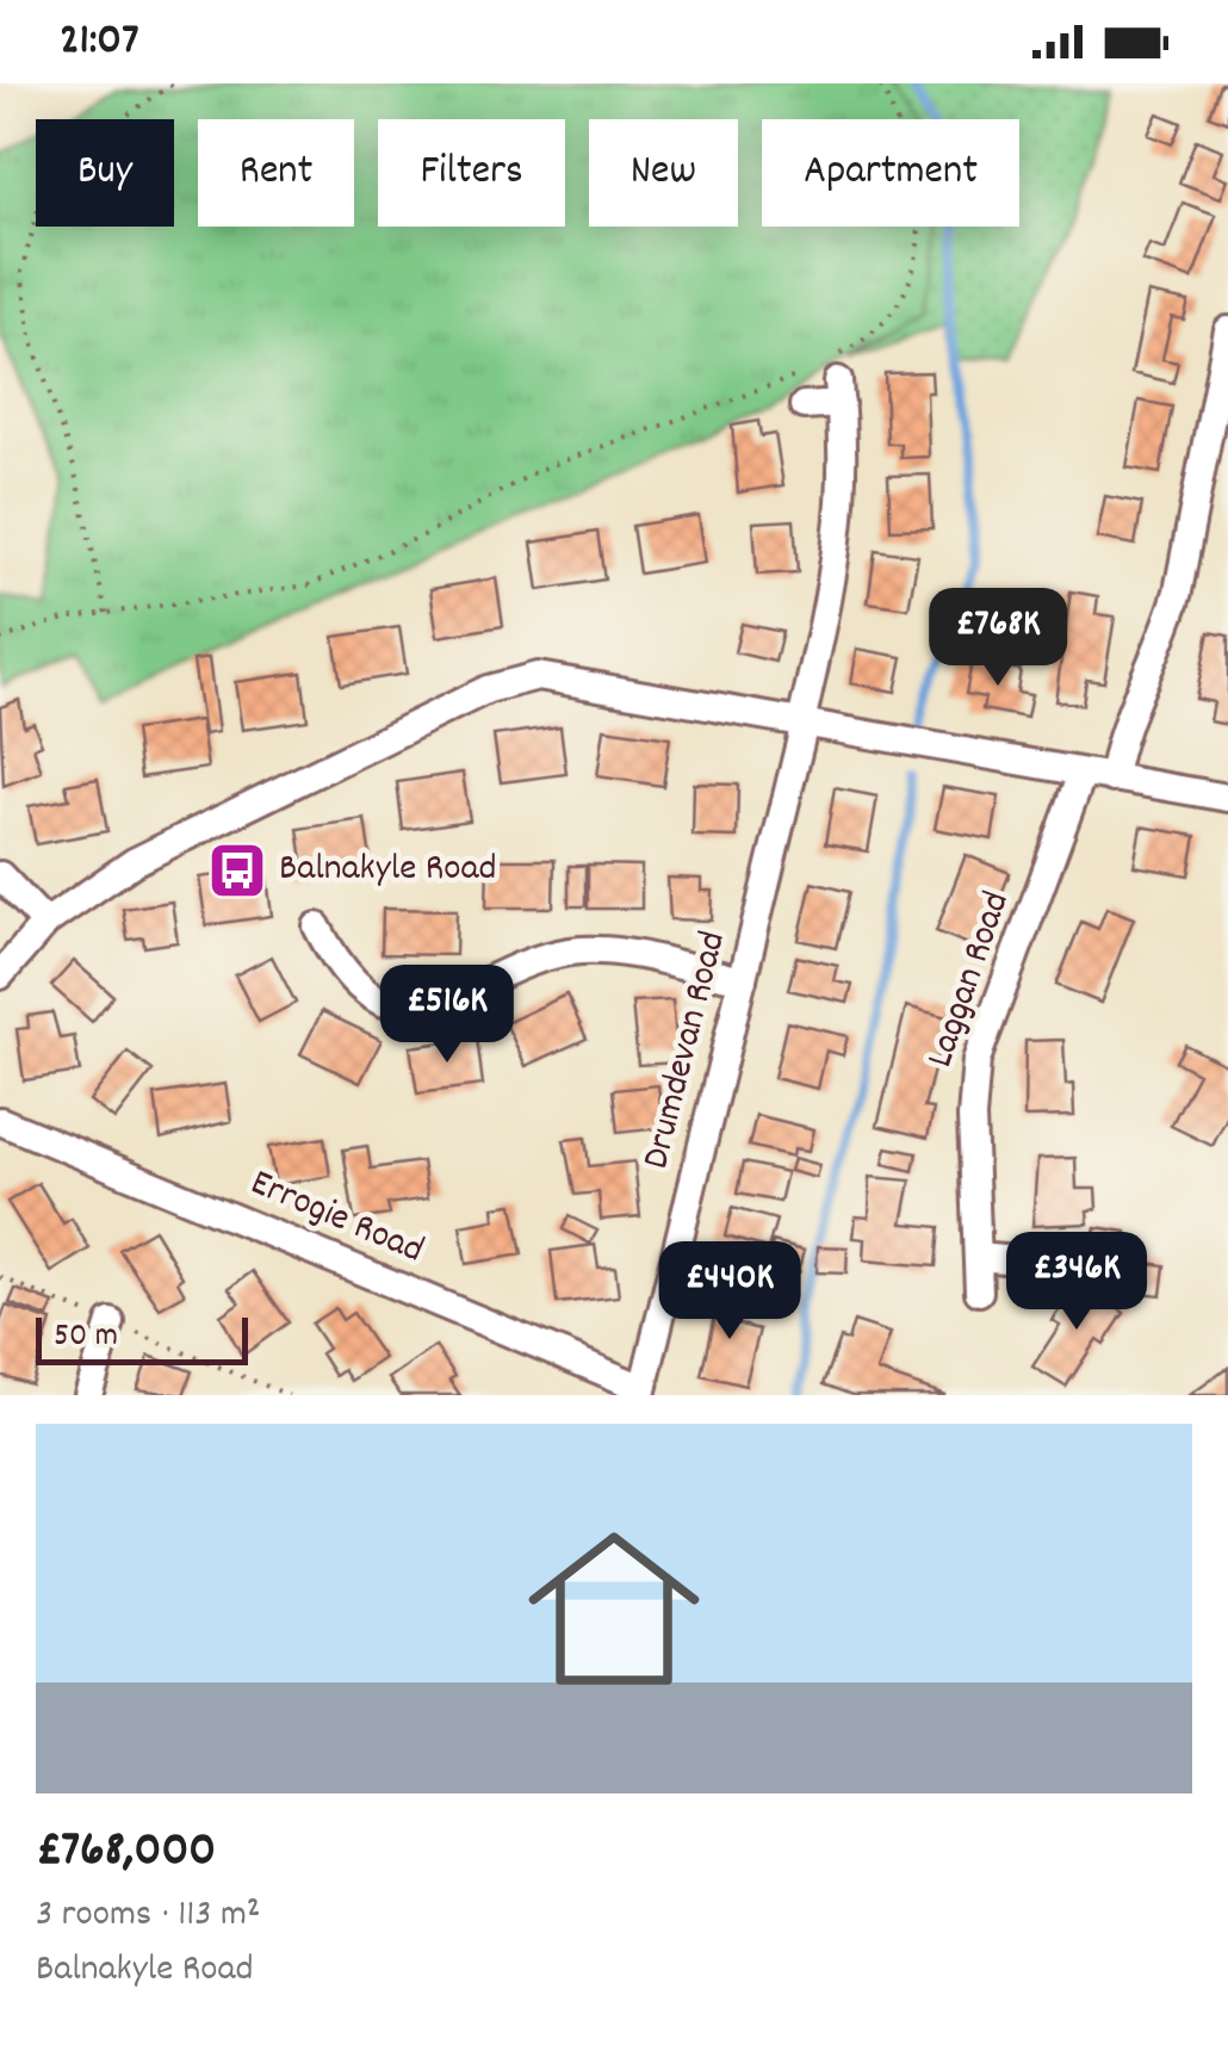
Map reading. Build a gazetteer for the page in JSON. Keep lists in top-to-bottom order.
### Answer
{
  "streets": {
    "street": ["Laggan Road", "Drumdevan Road", "Errogie Road"]
  },
  "crossings": [
    ["Drumdevan Road", "Errogie Road"]
  ],
  "places": {
    "bus stop": ["Balnakyle Road"]
  },
  "scale_bar": "50 m",
  "page": {
    "status": "21:07",
    "chip": [
      "Buy",
      "Rent",
      "Filters",
      "New",
      "Apartment"
    ],
    "price": [
      "£768K",
      "£516K",
      "£346K",
      "£440K"
    ],
    "scale": "50 m",
    "list": [
      {
        "name": "£768,000",
        "note": "3 rooms · 113 m² · Balnakyle Road"
      }
    ]
  }
}
